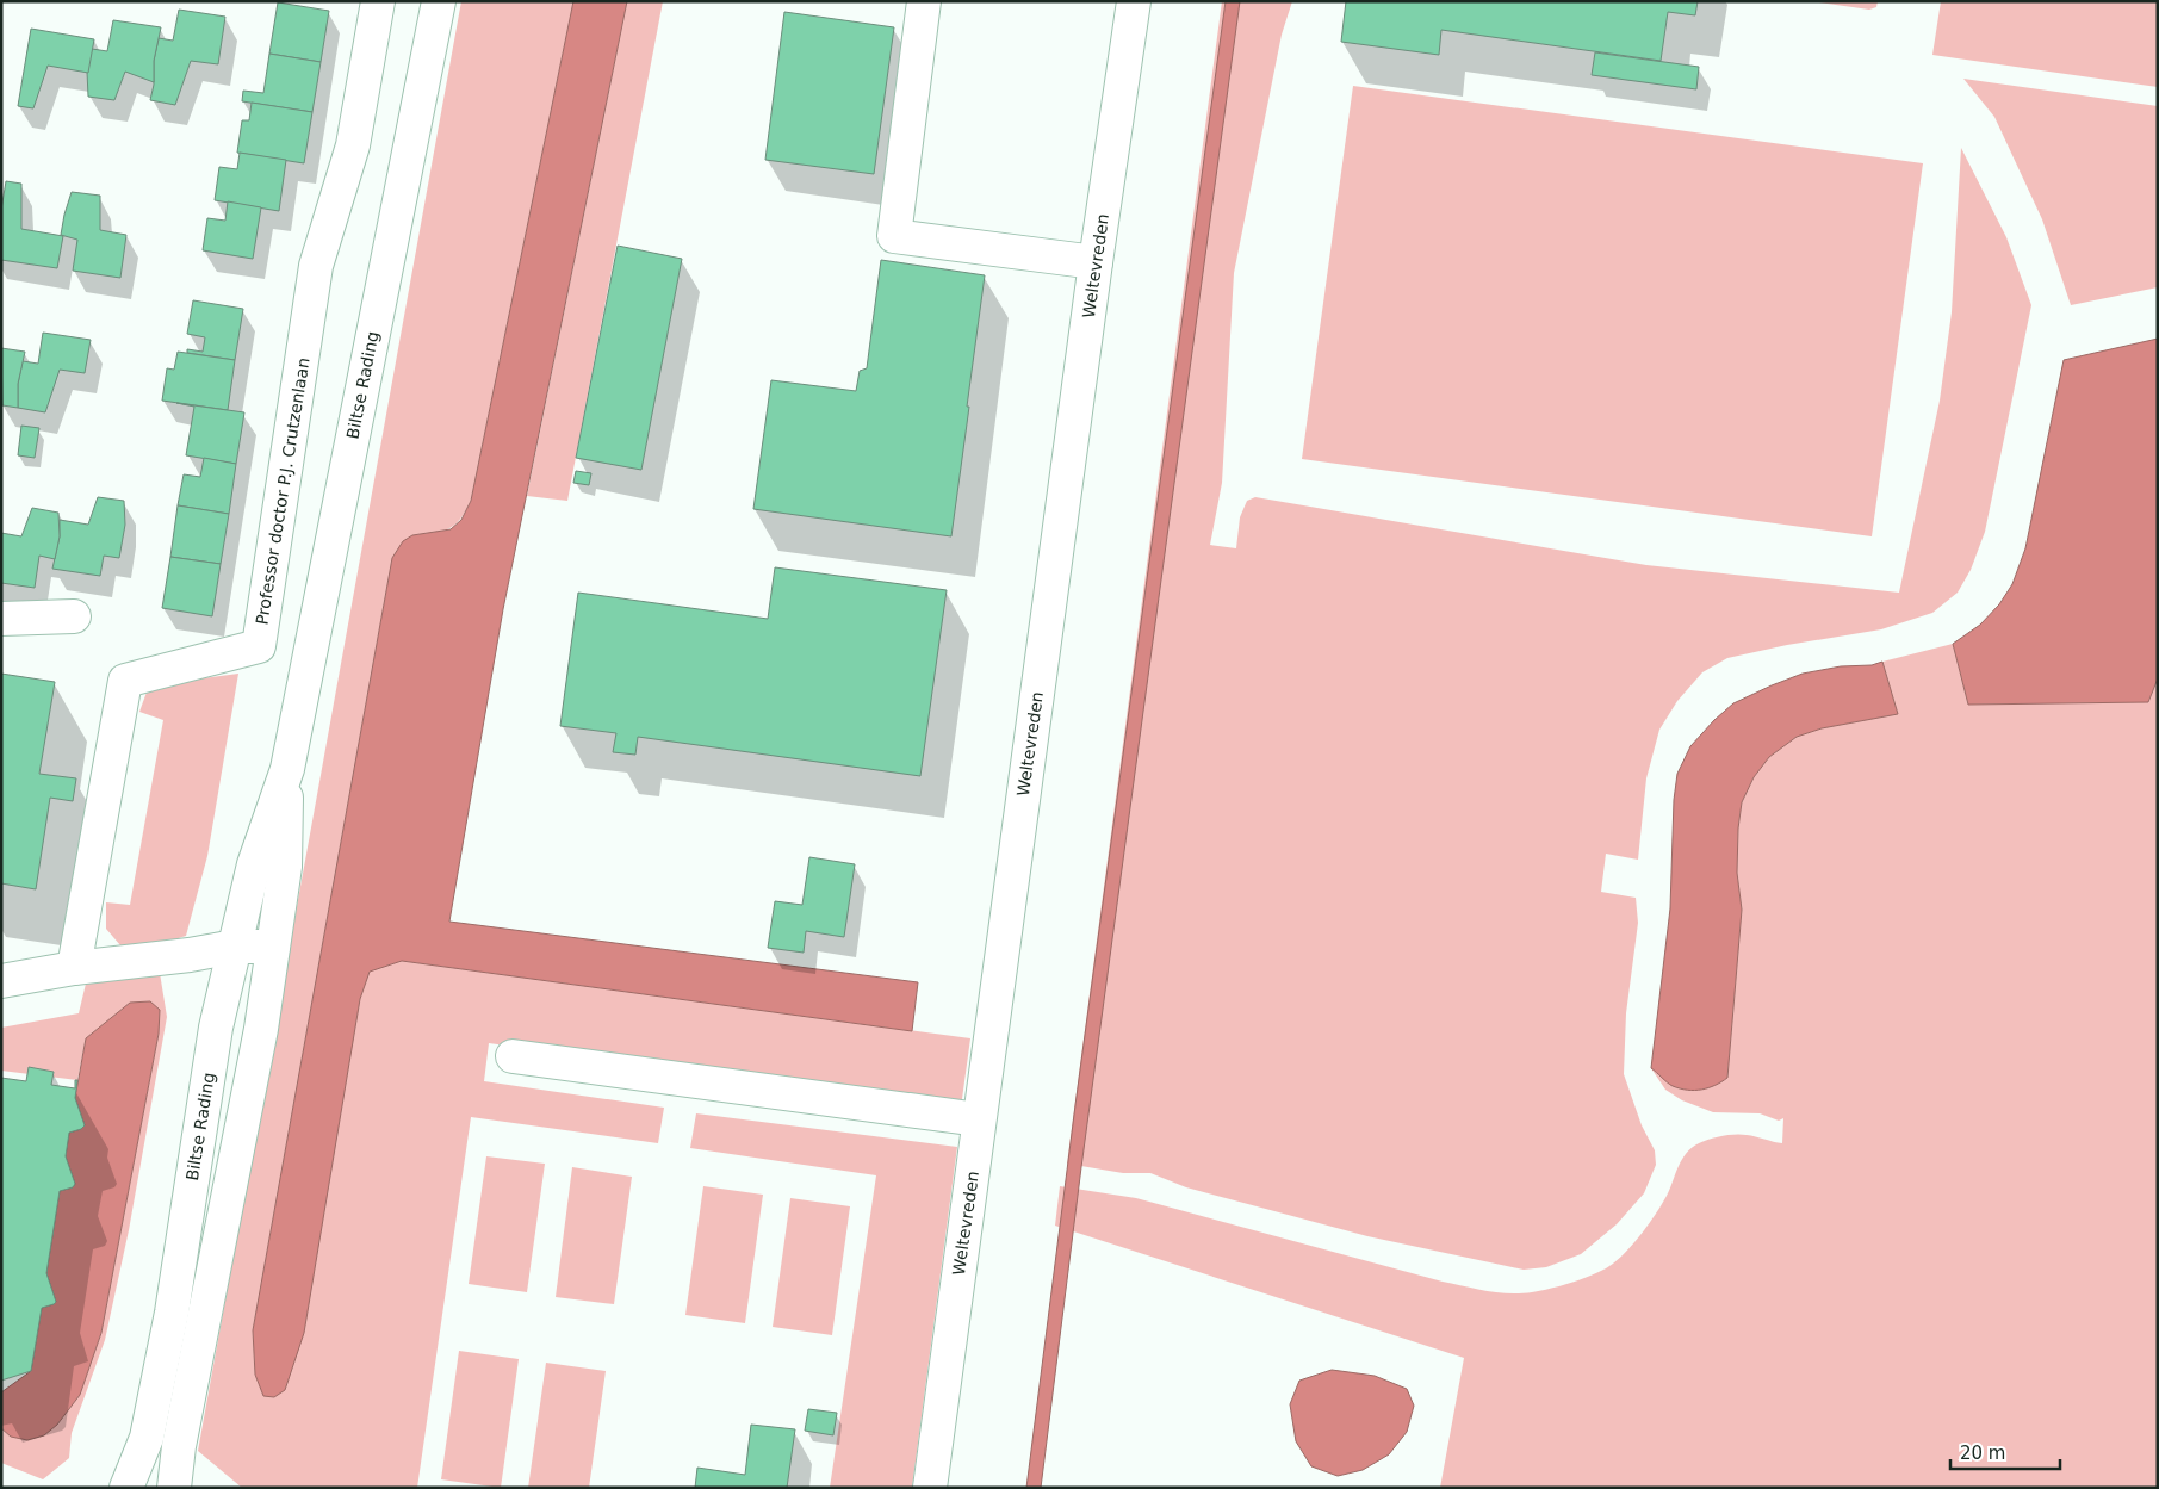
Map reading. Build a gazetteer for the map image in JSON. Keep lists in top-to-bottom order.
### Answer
{
  "streets": {
    "street": ["Weltevreden", "Biltse Rading", "Professor doctor P.J. Crutzenlaan"]
  },
  "scale_bar": "20 m"
}
